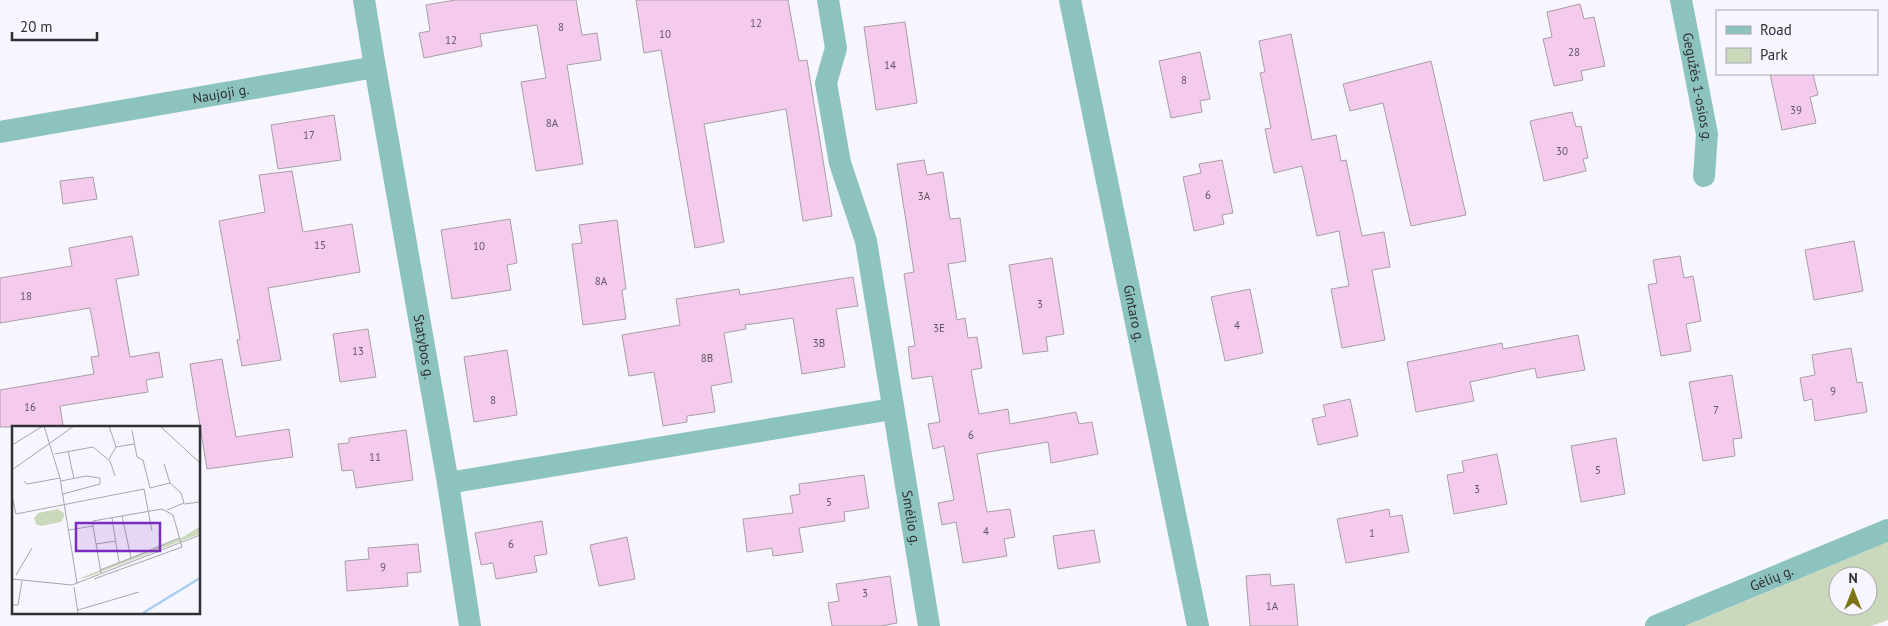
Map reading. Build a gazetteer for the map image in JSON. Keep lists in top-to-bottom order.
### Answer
{
  "streets": {
    "street": [
      "Gegužės 1-osios g.",
      "Naujoji g.",
      "Gintaro g.",
      "Statybos g.",
      "Smėlio g.",
      "Gėlių g."
    ]
  },
  "crossings": [
    ["Naujoji g.", "Statybos g."]
  ],
  "house_numbers": [
    "12",
    "8",
    "10",
    "12",
    "28",
    "14",
    "8",
    "39",
    "8A",
    "17",
    "30",
    "6",
    "3A",
    "15",
    "10",
    "8A",
    "18",
    "3",
    "4",
    "3E",
    "3B",
    "13",
    "8B",
    "9",
    "8",
    "16",
    "7",
    "6",
    "11",
    "5",
    "3",
    "5",
    "4",
    "1",
    "6",
    "9",
    "3",
    "1A"
  ],
  "legend": ["Road", "Park"],
  "scale_bar": "20 m",
  "north": "top"
}
